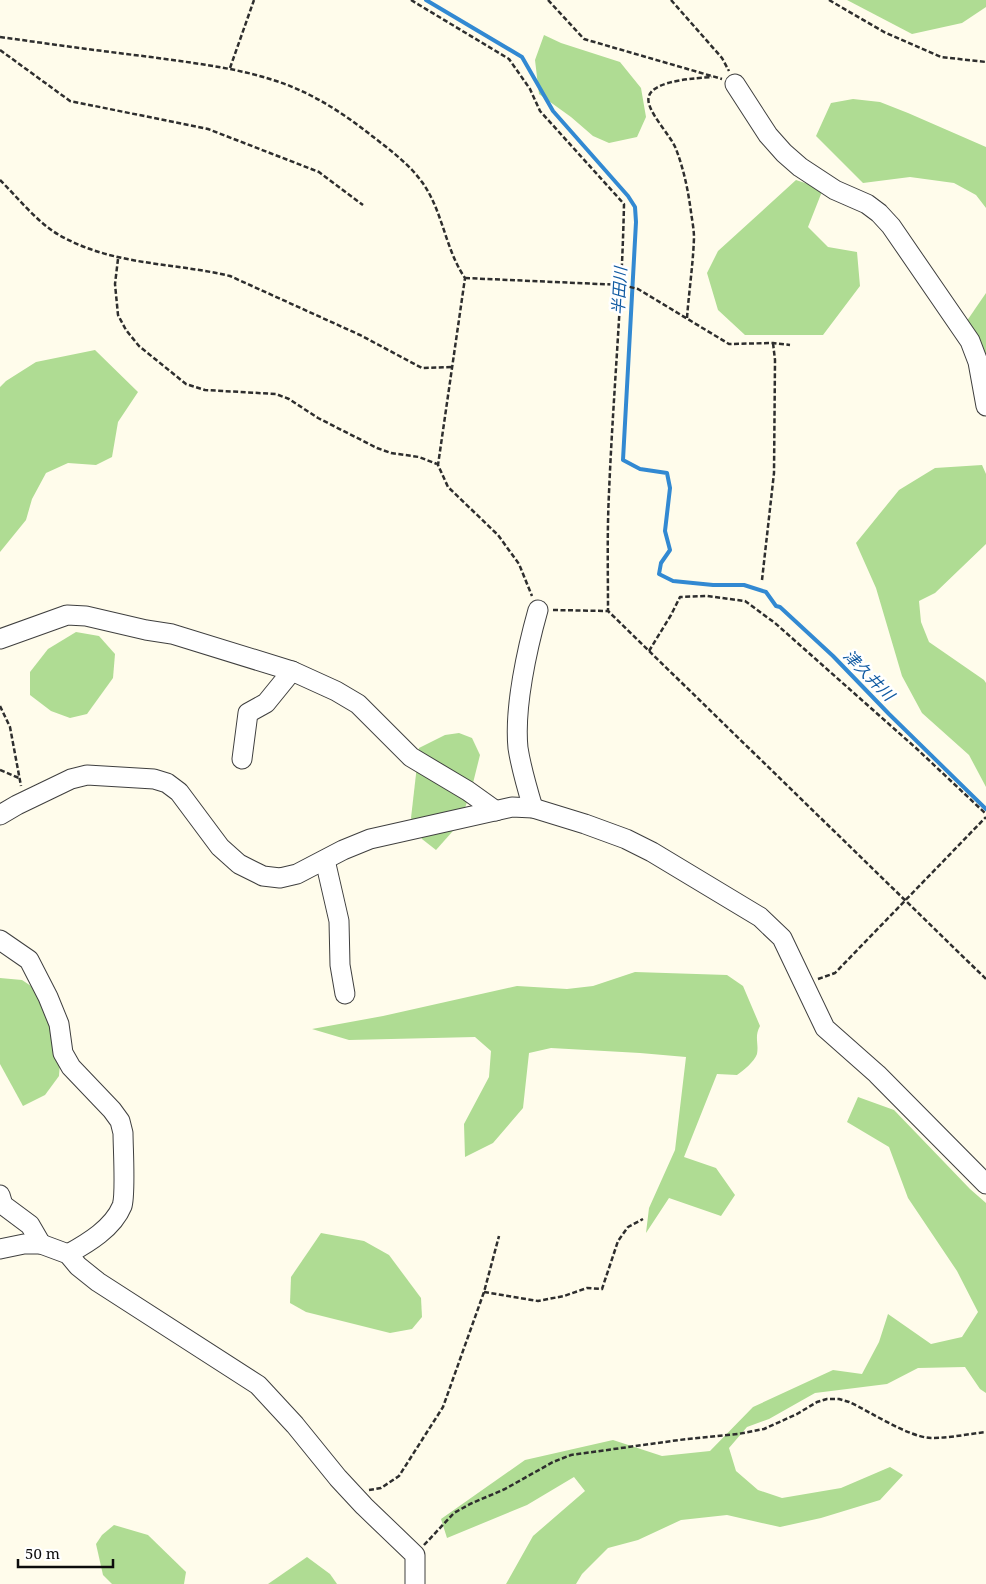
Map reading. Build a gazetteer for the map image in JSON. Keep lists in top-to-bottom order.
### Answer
{
  "water": ["半田川", "津久井川"],
  "scale_bar": "50 m"
}
